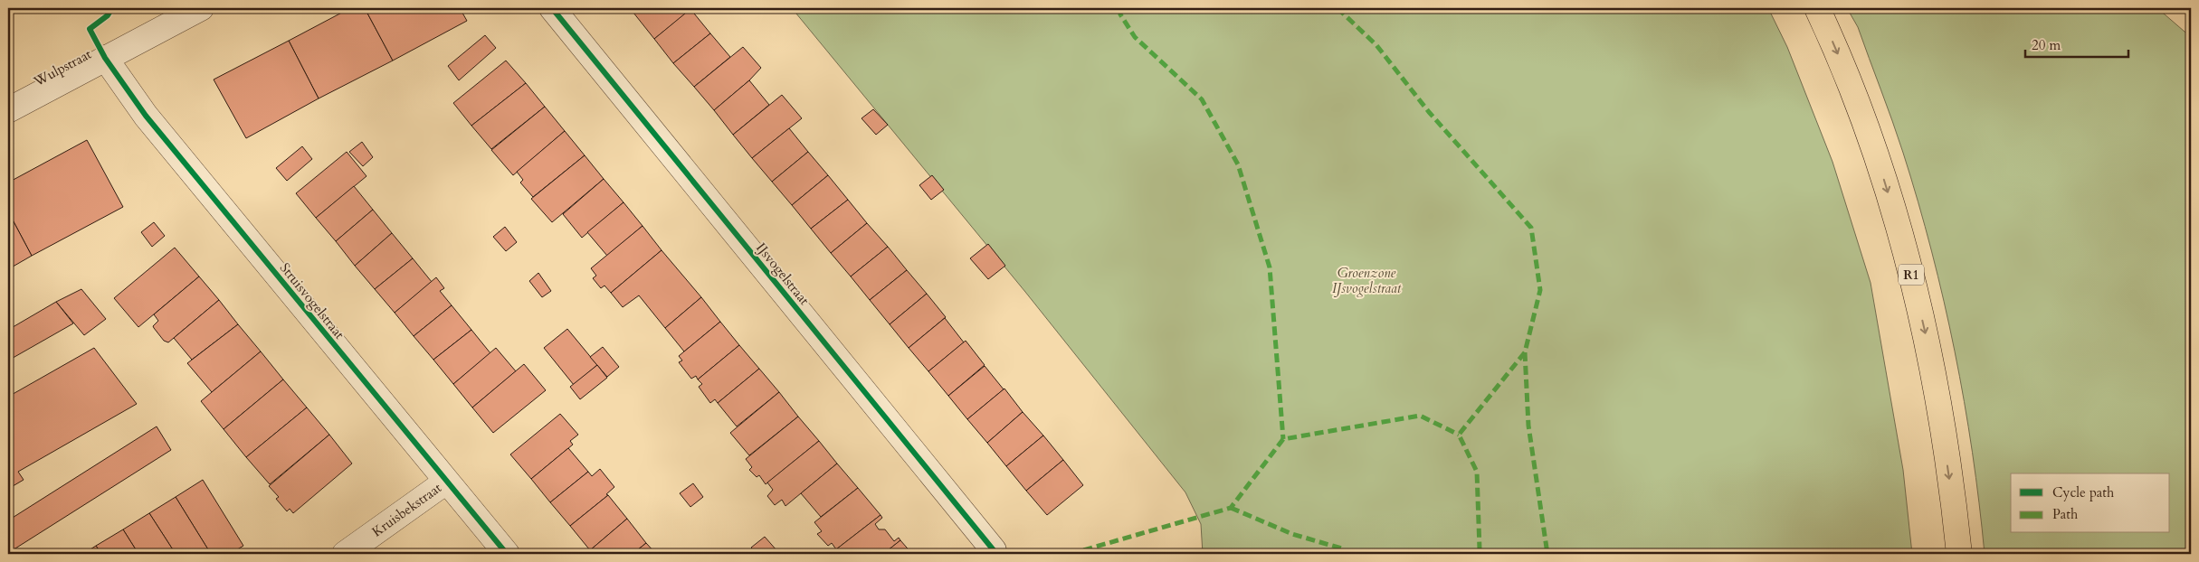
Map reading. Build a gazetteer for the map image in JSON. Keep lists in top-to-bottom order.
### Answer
{
  "streets": {
    "highway": ["R1"],
    "street": [
      "Wulpstraat",
      "IJsvogelstraat",
      "Struisvogelstraat",
      "Kruisbekstraat"
    ]
  },
  "crossings": [
    ["Wulpstraat", "Struisvogelstraat"],
    ["Struisvogelstraat", "Kruisbekstraat"]
  ],
  "parks": ["Groenzone IJsvogelstraat"],
  "legend": ["Cycle path", "Path"],
  "scale_bar": "20 m"
}
